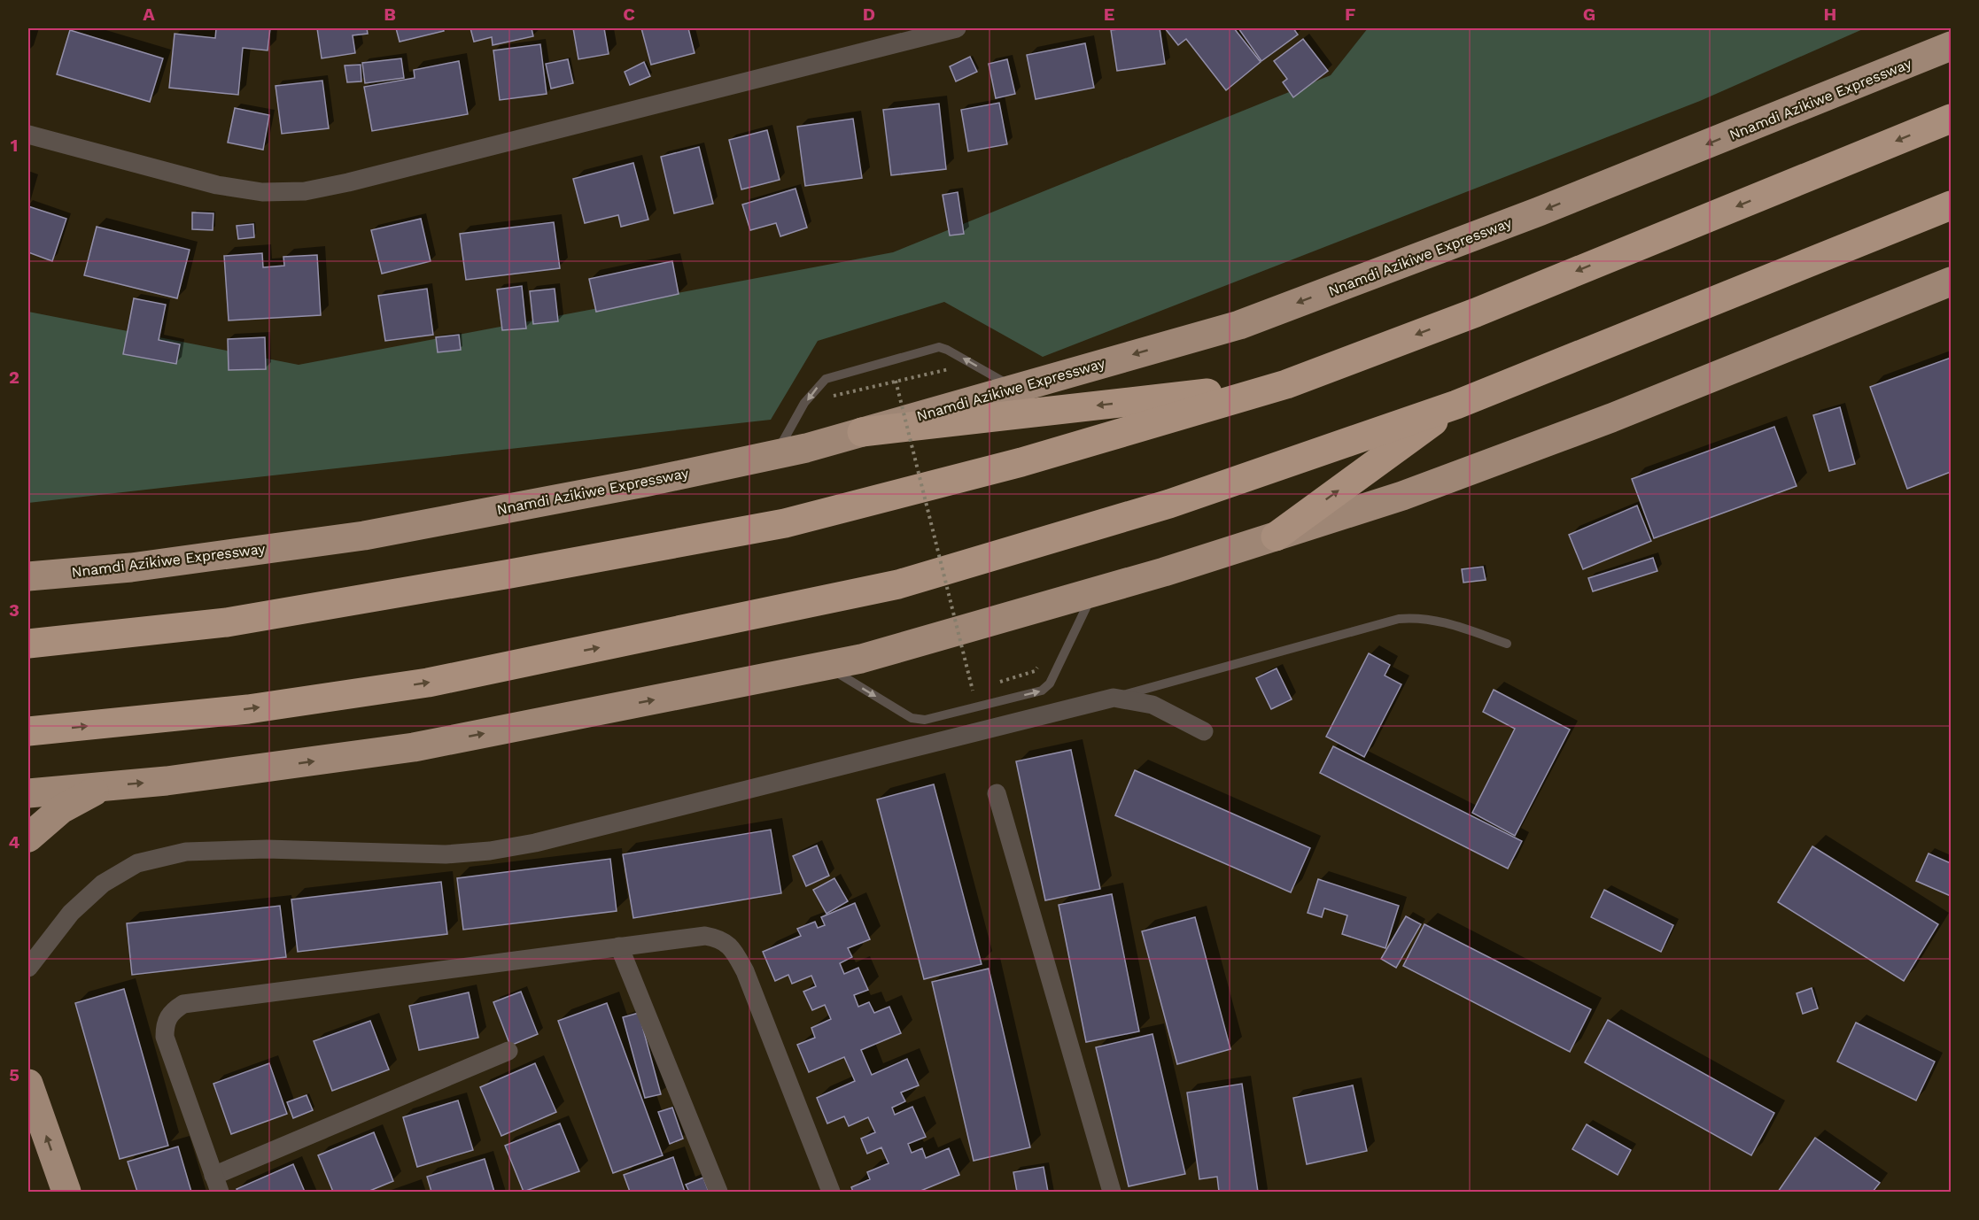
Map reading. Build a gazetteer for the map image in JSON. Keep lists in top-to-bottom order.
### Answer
{
  "streets": {
    "highway": ["Nnamdi Azikiwe Expressway"]
  },
  "grid": {
    "columns": [
      "A",
      "B",
      "C",
      "D",
      "E",
      "F",
      "G",
      "H"
    ],
    "rows": [
      "1",
      "2",
      "3",
      "4",
      "5"
    ]
  }
}
